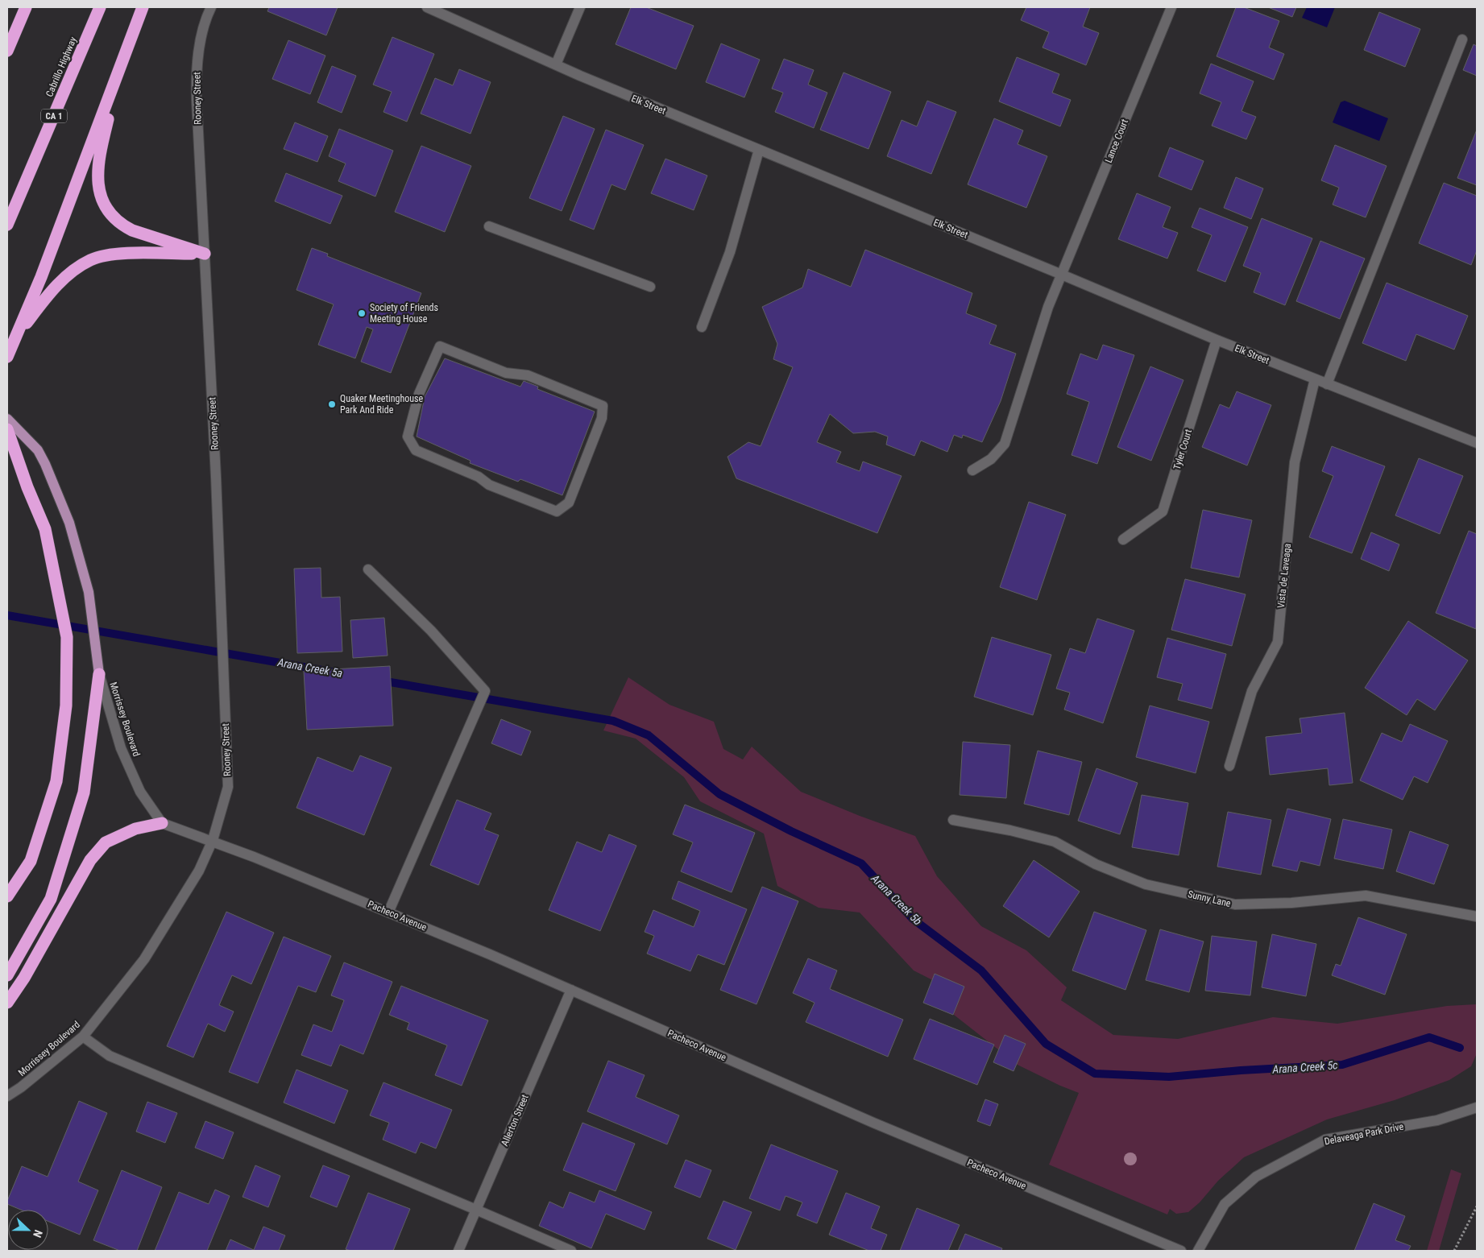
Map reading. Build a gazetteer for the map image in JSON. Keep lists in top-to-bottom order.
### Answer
{
  "streets": {
    "highway": ["Cabrillo Highway", "CA 1"],
    "main road": ["Morrissey Boulevard"],
    "street": [
      "Rooney Street",
      "Elk Street",
      "Lance Court",
      "Tyler Court",
      "Vista de Laveaga",
      "Sunny Lane",
      "Pacheco Avenue",
      "Allerton Street",
      "Delaveaga Park Drive"
    ]
  },
  "crossings": [
    ["Rooney Street", "Morrissey Boulevard"],
    ["Rooney Street", "Pacheco Avenue"],
    ["Elk Street", "Lance Court"],
    ["Elk Street", "Tyler Court"],
    ["Elk Street", "Vista de Laveaga"],
    ["Morrissey Boulevard", "Pacheco Avenue"],
    ["Pacheco Avenue", "Allerton Street"]
  ],
  "water": ["Arana Creek 5a", "Arana Creek 5b", "Arana Creek 5c"],
  "places": ["Society of Friends Meeting House", "Quaker Meetinghouse Park And Ride"],
  "north": "right"
}
